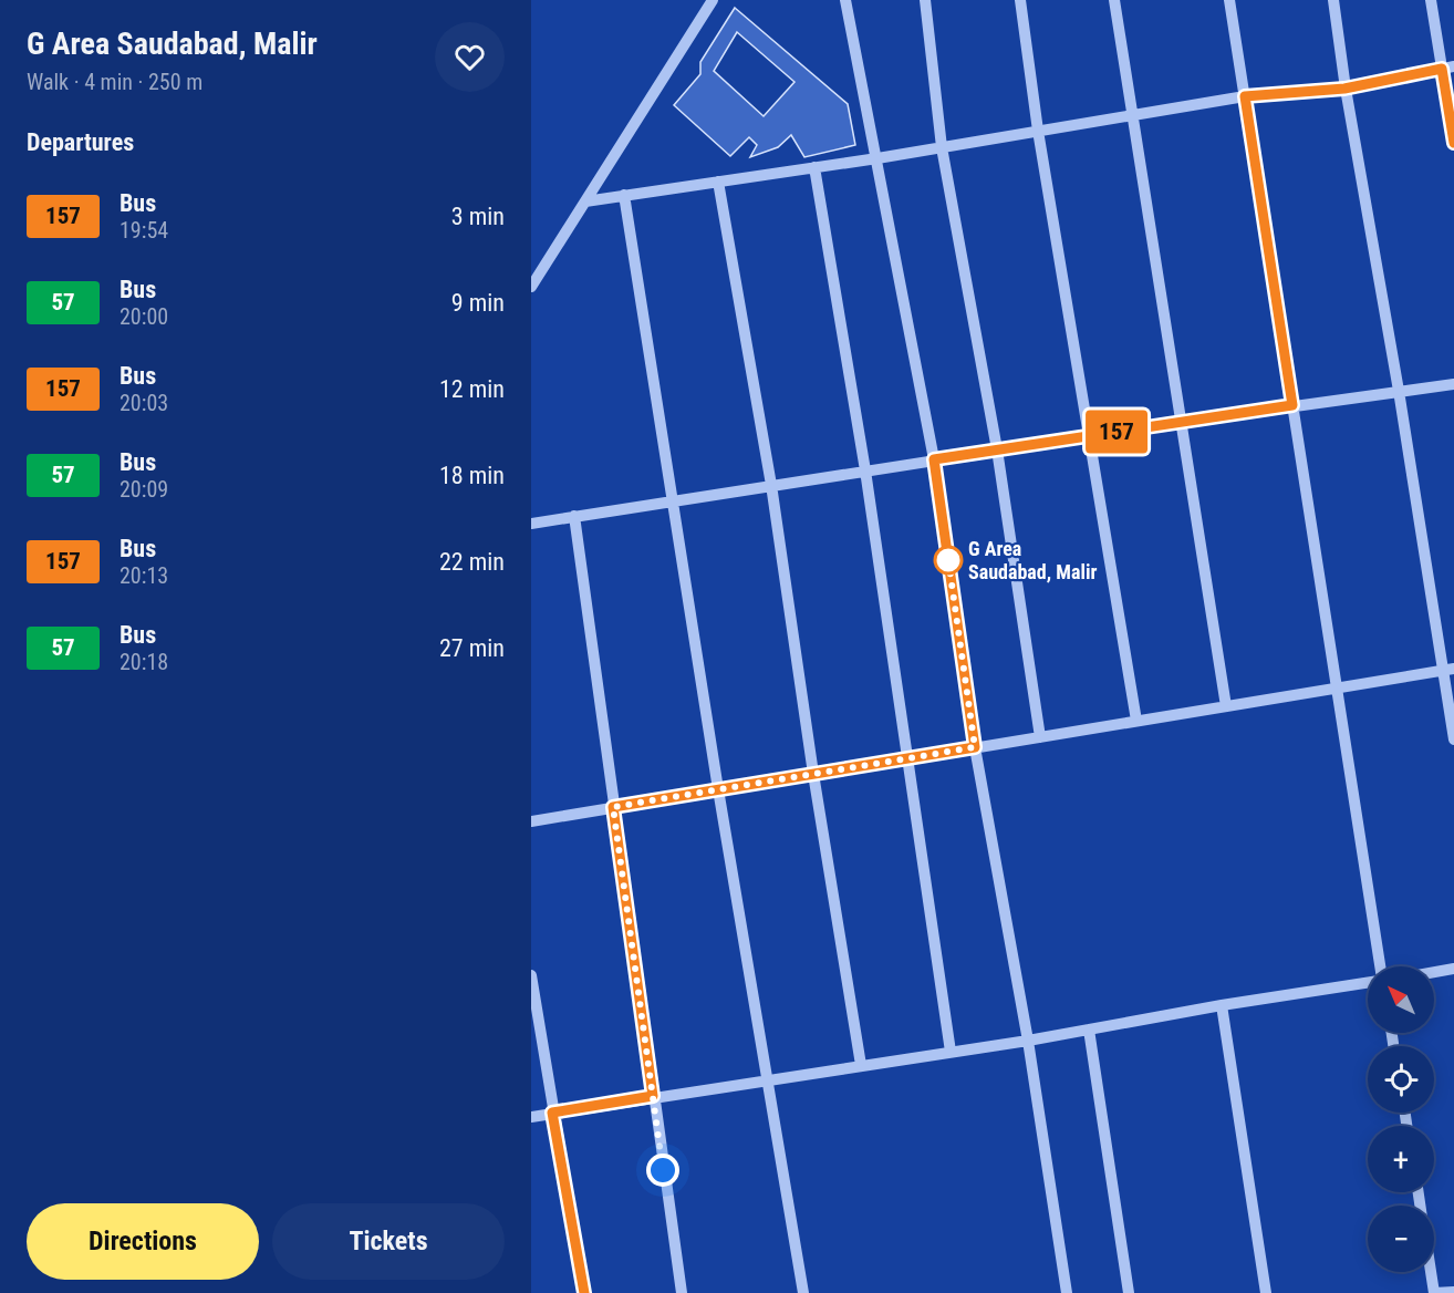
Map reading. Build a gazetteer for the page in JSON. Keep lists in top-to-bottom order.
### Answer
{
  "places": ["G Area Saudabad, Malir"],
  "lines": ["bus line 157"],
  "north": "top left",
  "page": {
    "heading": [
      ["G Area Saudabad, Malir", "Walk · 4 min · 250 m"],
      "Departures"
    ],
    "on_map": "157",
    "list": [
      {
        "mark": "157",
        "name": "Bus",
        "note": "19:54",
        "value": "3 min"
      },
      {
        "mark": "57",
        "name": "Bus",
        "note": "20:00",
        "value": "9 min"
      },
      {
        "mark": "157",
        "name": "Bus",
        "note": "20:03",
        "value": "12 min"
      },
      {
        "mark": "57",
        "name": "Bus",
        "note": "20:09",
        "value": "18 min"
      },
      {
        "mark": "157",
        "name": "Bus",
        "note": "20:13",
        "value": "22 min"
      },
      {
        "mark": "57",
        "name": "Bus",
        "note": "20:18",
        "value": "27 min"
      }
    ],
    "map_buttons": ["+", "−"],
    "buttons": ["Directions", "Tickets"]
  }
}
